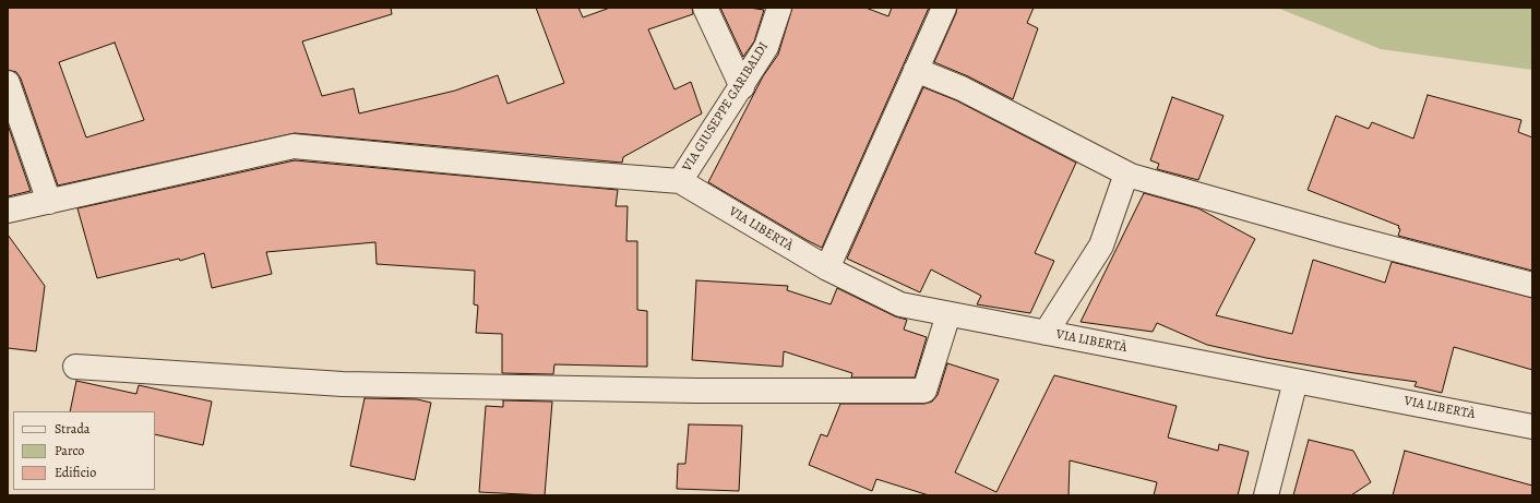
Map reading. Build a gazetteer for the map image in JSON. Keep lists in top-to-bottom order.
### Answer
{
  "streets": {
    "street": ["VIA GIUSEPPE GARIBALDI", "VIA LIBERTÀ"]
  },
  "crossings": [
    ["VIA GIUSEPPE GARIBALDI", "VIA LIBERTÀ"]
  ],
  "legend": ["Strada", "Parco", "Edificio"]
}
